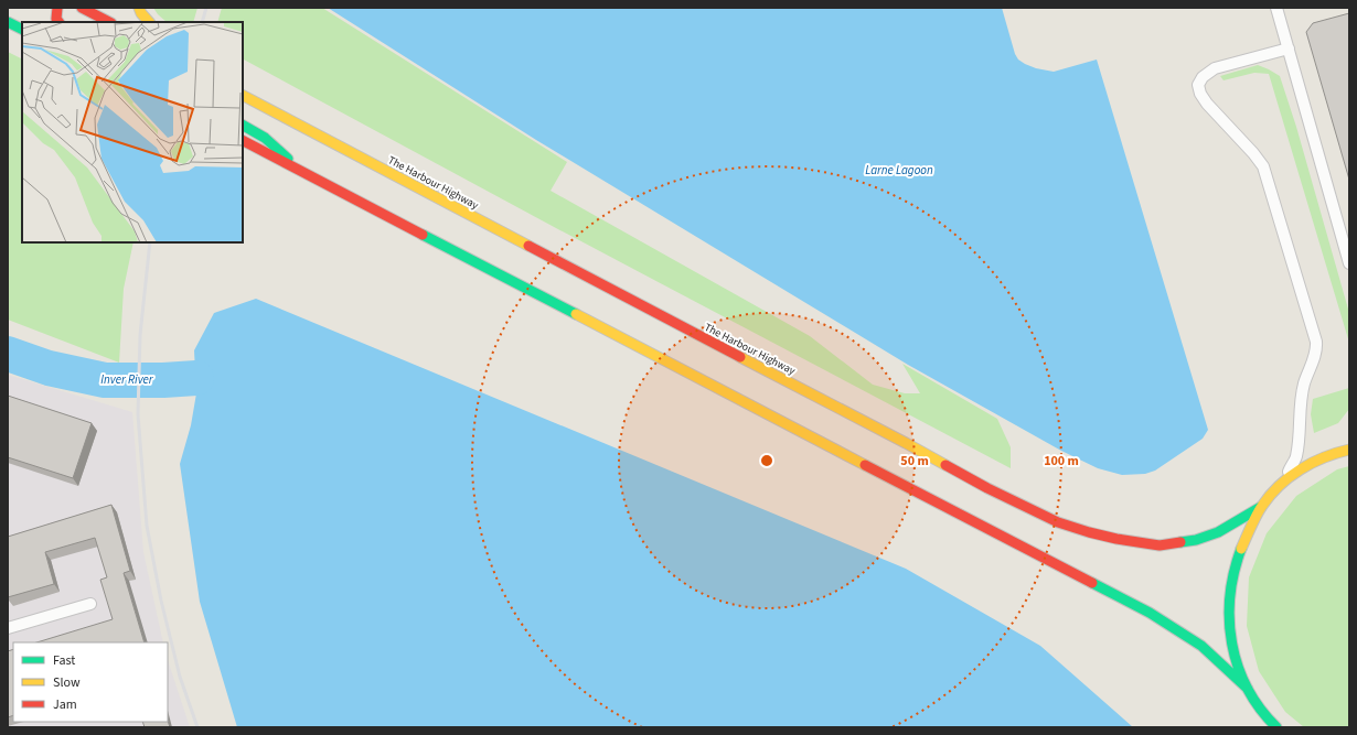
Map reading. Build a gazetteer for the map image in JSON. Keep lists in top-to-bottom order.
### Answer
{
  "streets": {
    "main road": ["The Harbour Highway"]
  },
  "water": ["Larne Lagoon", "Inver River"],
  "legend": ["Fast", "Slow", "Jam"],
  "rings": ["50 m", "100 m"]
}
